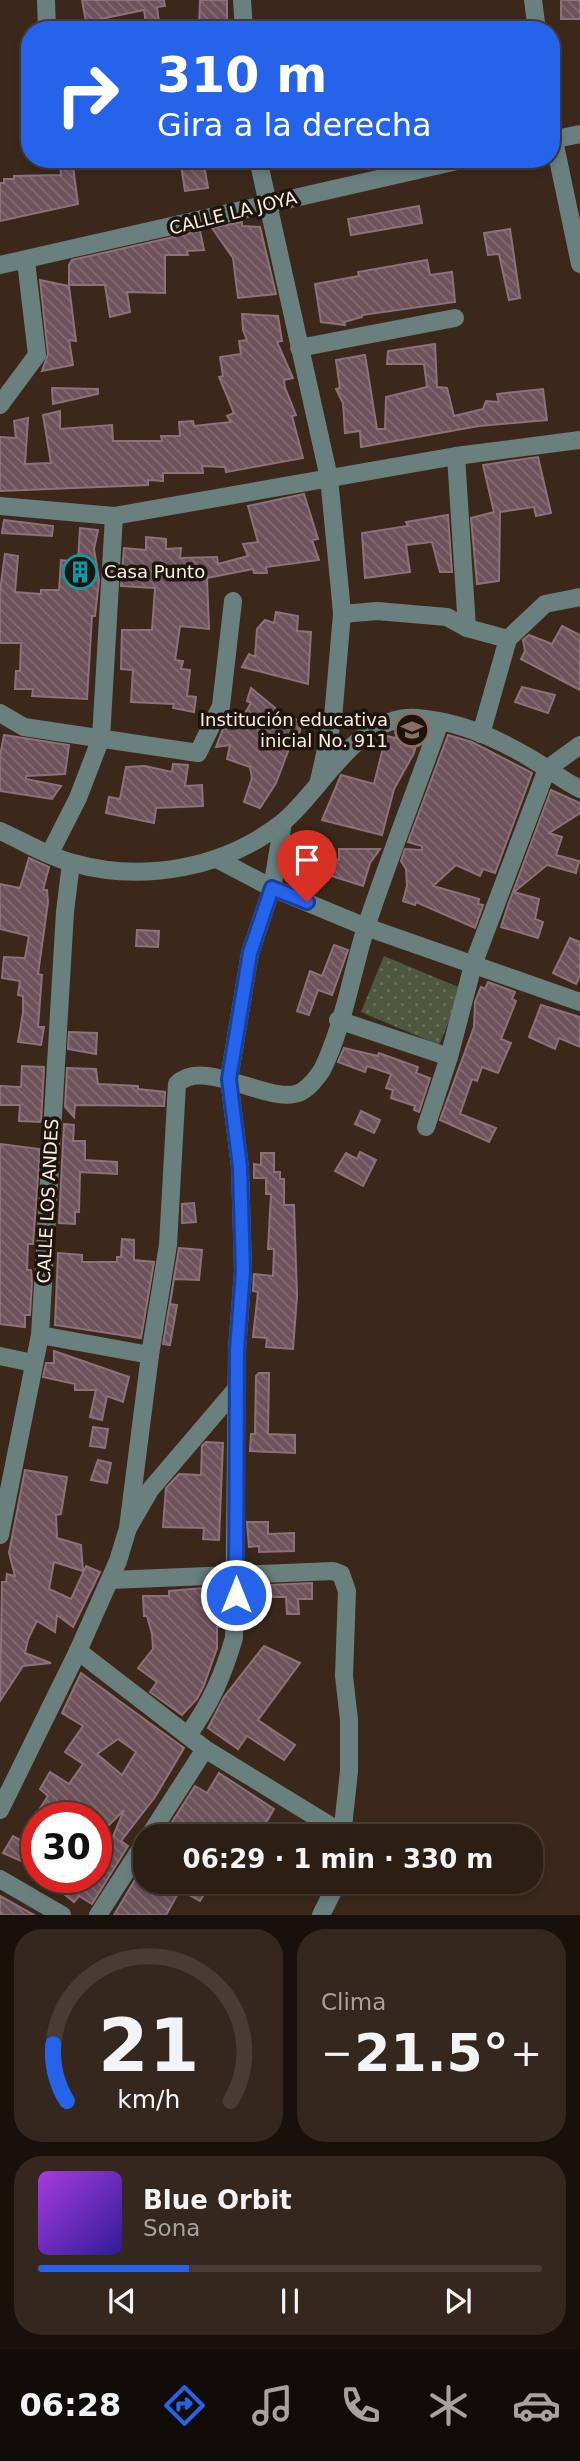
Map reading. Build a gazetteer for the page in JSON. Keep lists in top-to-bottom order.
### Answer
{
  "streets": {
    "street": ["CALLE LA JOYA", "CALLE LOS ANDES"]
  },
  "places": {
    "building": ["Casa Punto"],
    "school or university": ["Institución educativa inicial No. 911"]
  },
  "page": {
    "turn": ["310 m", "Gira a la derecha"],
    "limit": "30",
    "trip": "06:29 · 1 min · 330 m",
    "tile": "Clima",
    "heat": ["−", "21.5°", "+"],
    "song": ["Blue Orbit", "Sona"],
    "tabs": "06:28",
    "gauge": ["21", "km/h"]
  }
}
